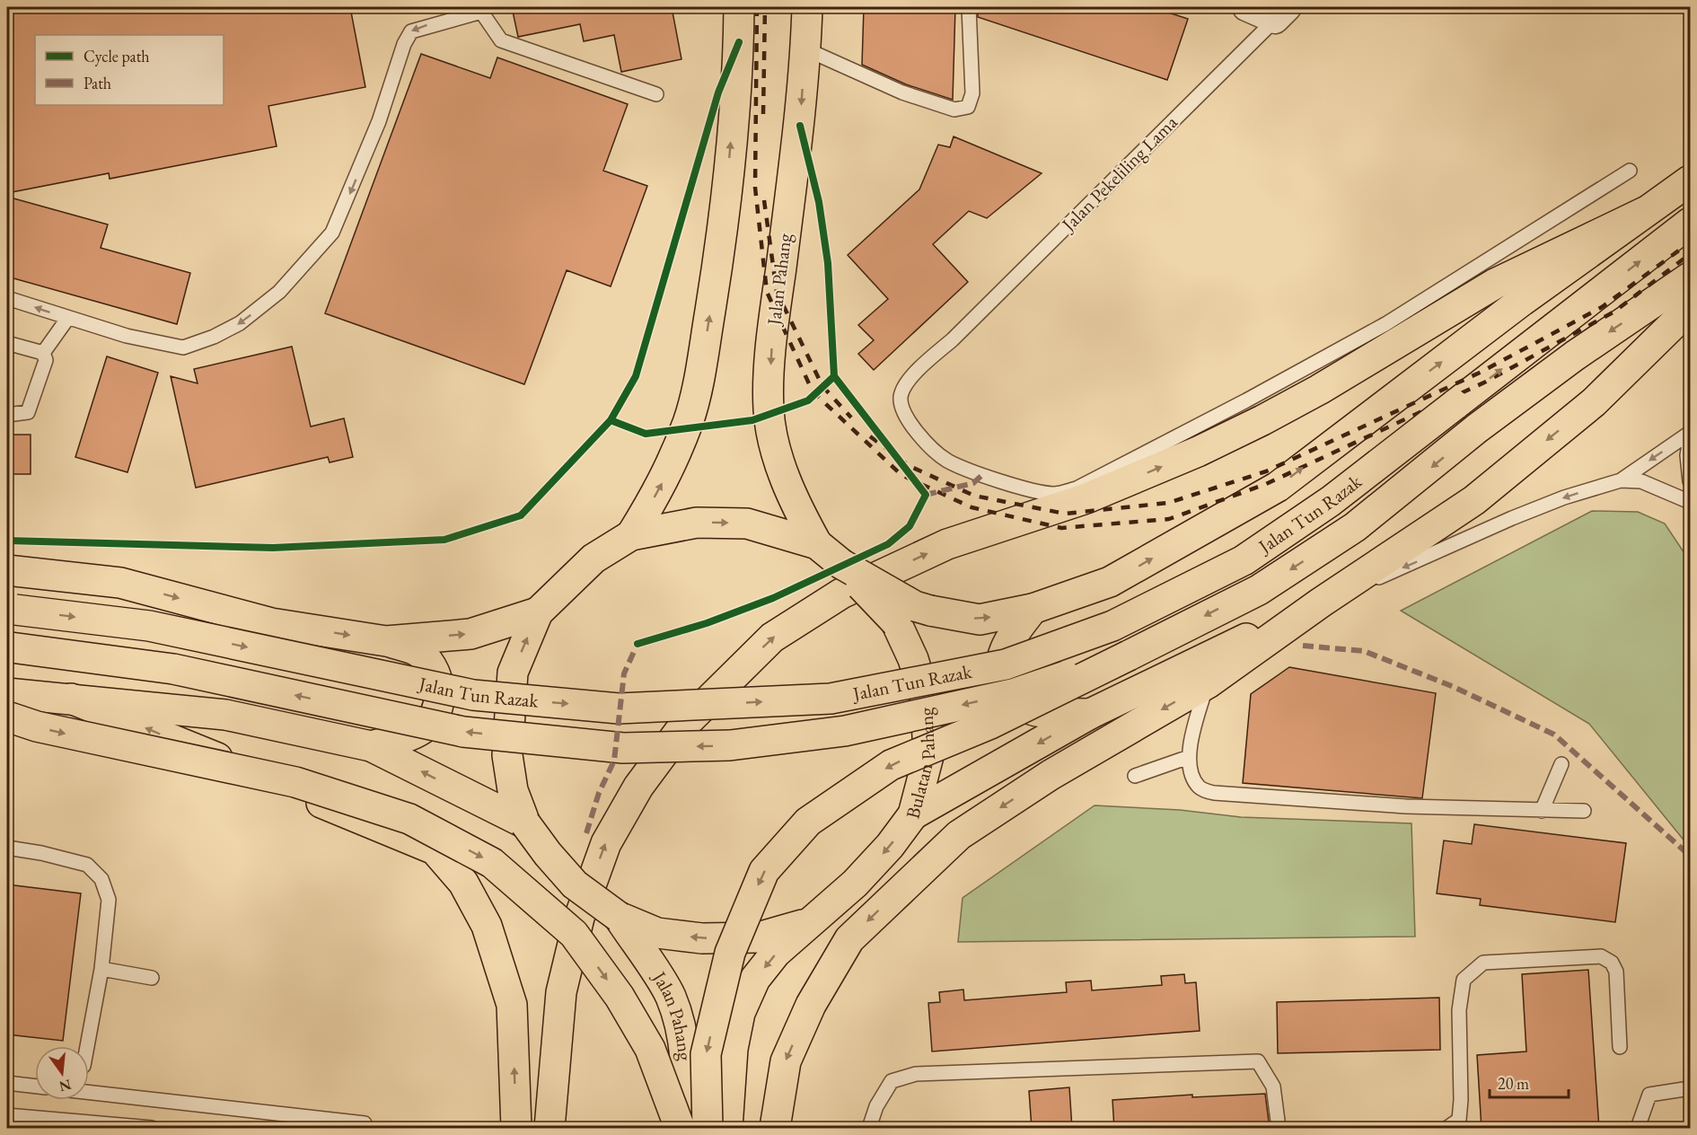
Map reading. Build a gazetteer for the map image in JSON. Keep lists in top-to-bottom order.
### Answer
{
  "streets": {
    "main road": ["Jalan Pahang", "Jalan Tun Razak", "Bulatan Pahang"],
    "lane": ["Jalan Pekeliling Lama"]
  },
  "crossings": [
    ["Jalan Pahang", "Bulatan Pahang"]
  ],
  "legend": ["Cycle path", "Path"],
  "scale_bar": "20 m",
  "north": "bottom"
}
